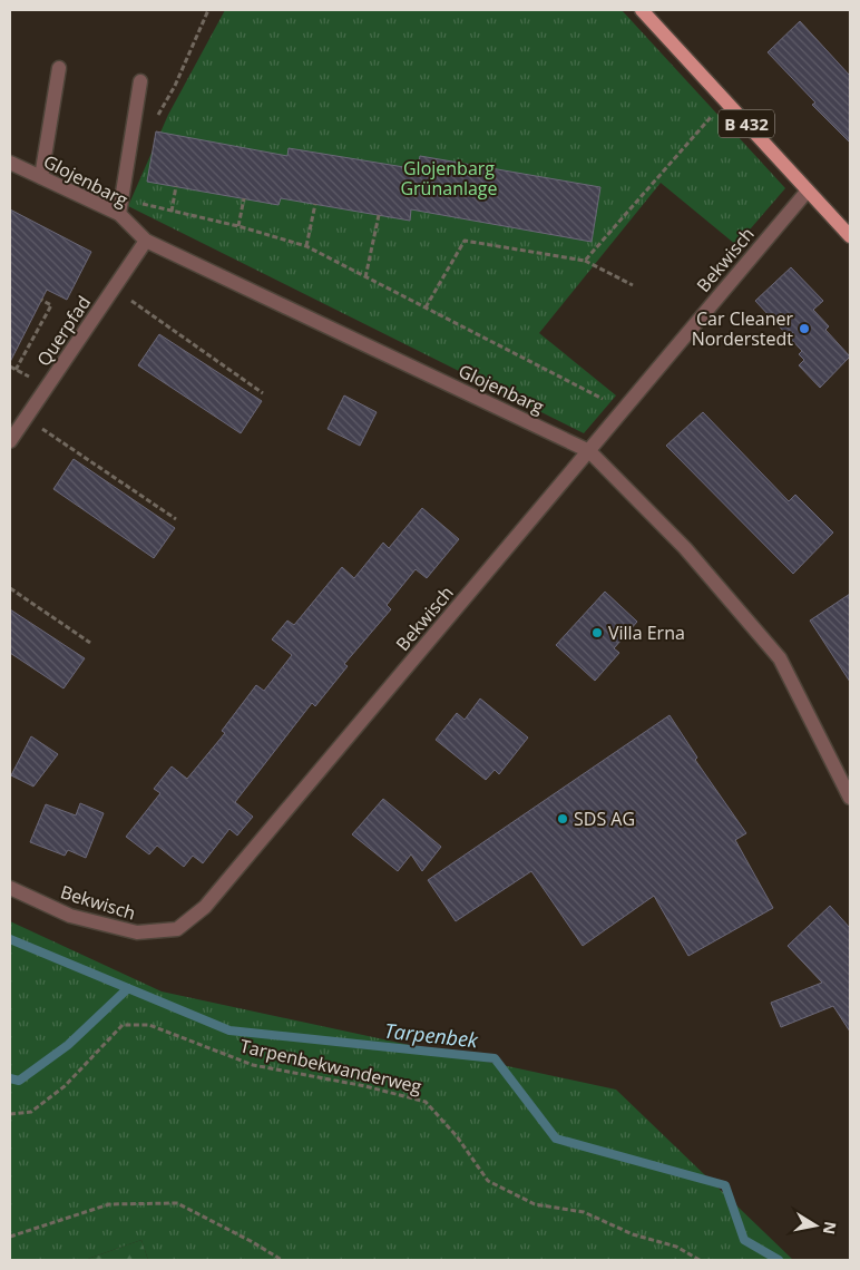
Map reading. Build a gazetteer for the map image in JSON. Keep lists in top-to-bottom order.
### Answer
{
  "streets": {
    "main road": ["B 432"],
    "street": ["Glojenbarg", "Bekwisch", "Querpfad"],
    "path": ["Tarpenbekwanderweg"]
  },
  "crossings": [
    ["B 432", "Bekwisch"],
    ["Glojenbarg", "Bekwisch"],
    ["Glojenbarg", "Querpfad"]
  ],
  "water": ["Tarpenbek"],
  "parks": ["Glojenbarg Grünanlage"],
  "places": ["Car Cleaner Norderstedt", "Villa Erna", "SDS AG"],
  "north": "right"
}
